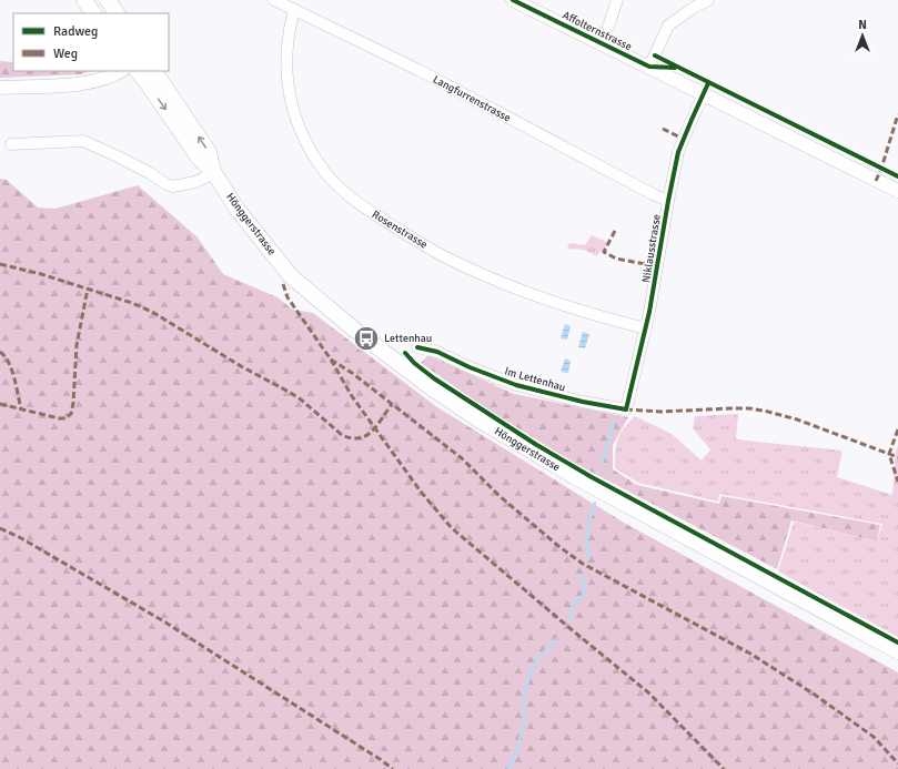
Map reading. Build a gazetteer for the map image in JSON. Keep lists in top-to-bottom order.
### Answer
{
  "streets": {
    "main road": ["Hönggerstrasse"],
    "street": [
      "Affolternstrasse",
      "Langfurrenstrasse",
      "Rosenstrasse",
      "Niklausstrasse",
      "Im Lettenhau"
    ]
  },
  "crossings": [
    ["Affolternstrasse", "Niklausstrasse"],
    ["Langfurrenstrasse", "Rosenstrasse"],
    ["Langfurrenstrasse", "Niklausstrasse"],
    ["Rosenstrasse", "Niklausstrasse"],
    ["Niklausstrasse", "Im Lettenhau"]
  ],
  "places": {
    "bus stop": ["Lettenhau"]
  },
  "legend": ["Radweg", "Weg"],
  "north": "top"
}
